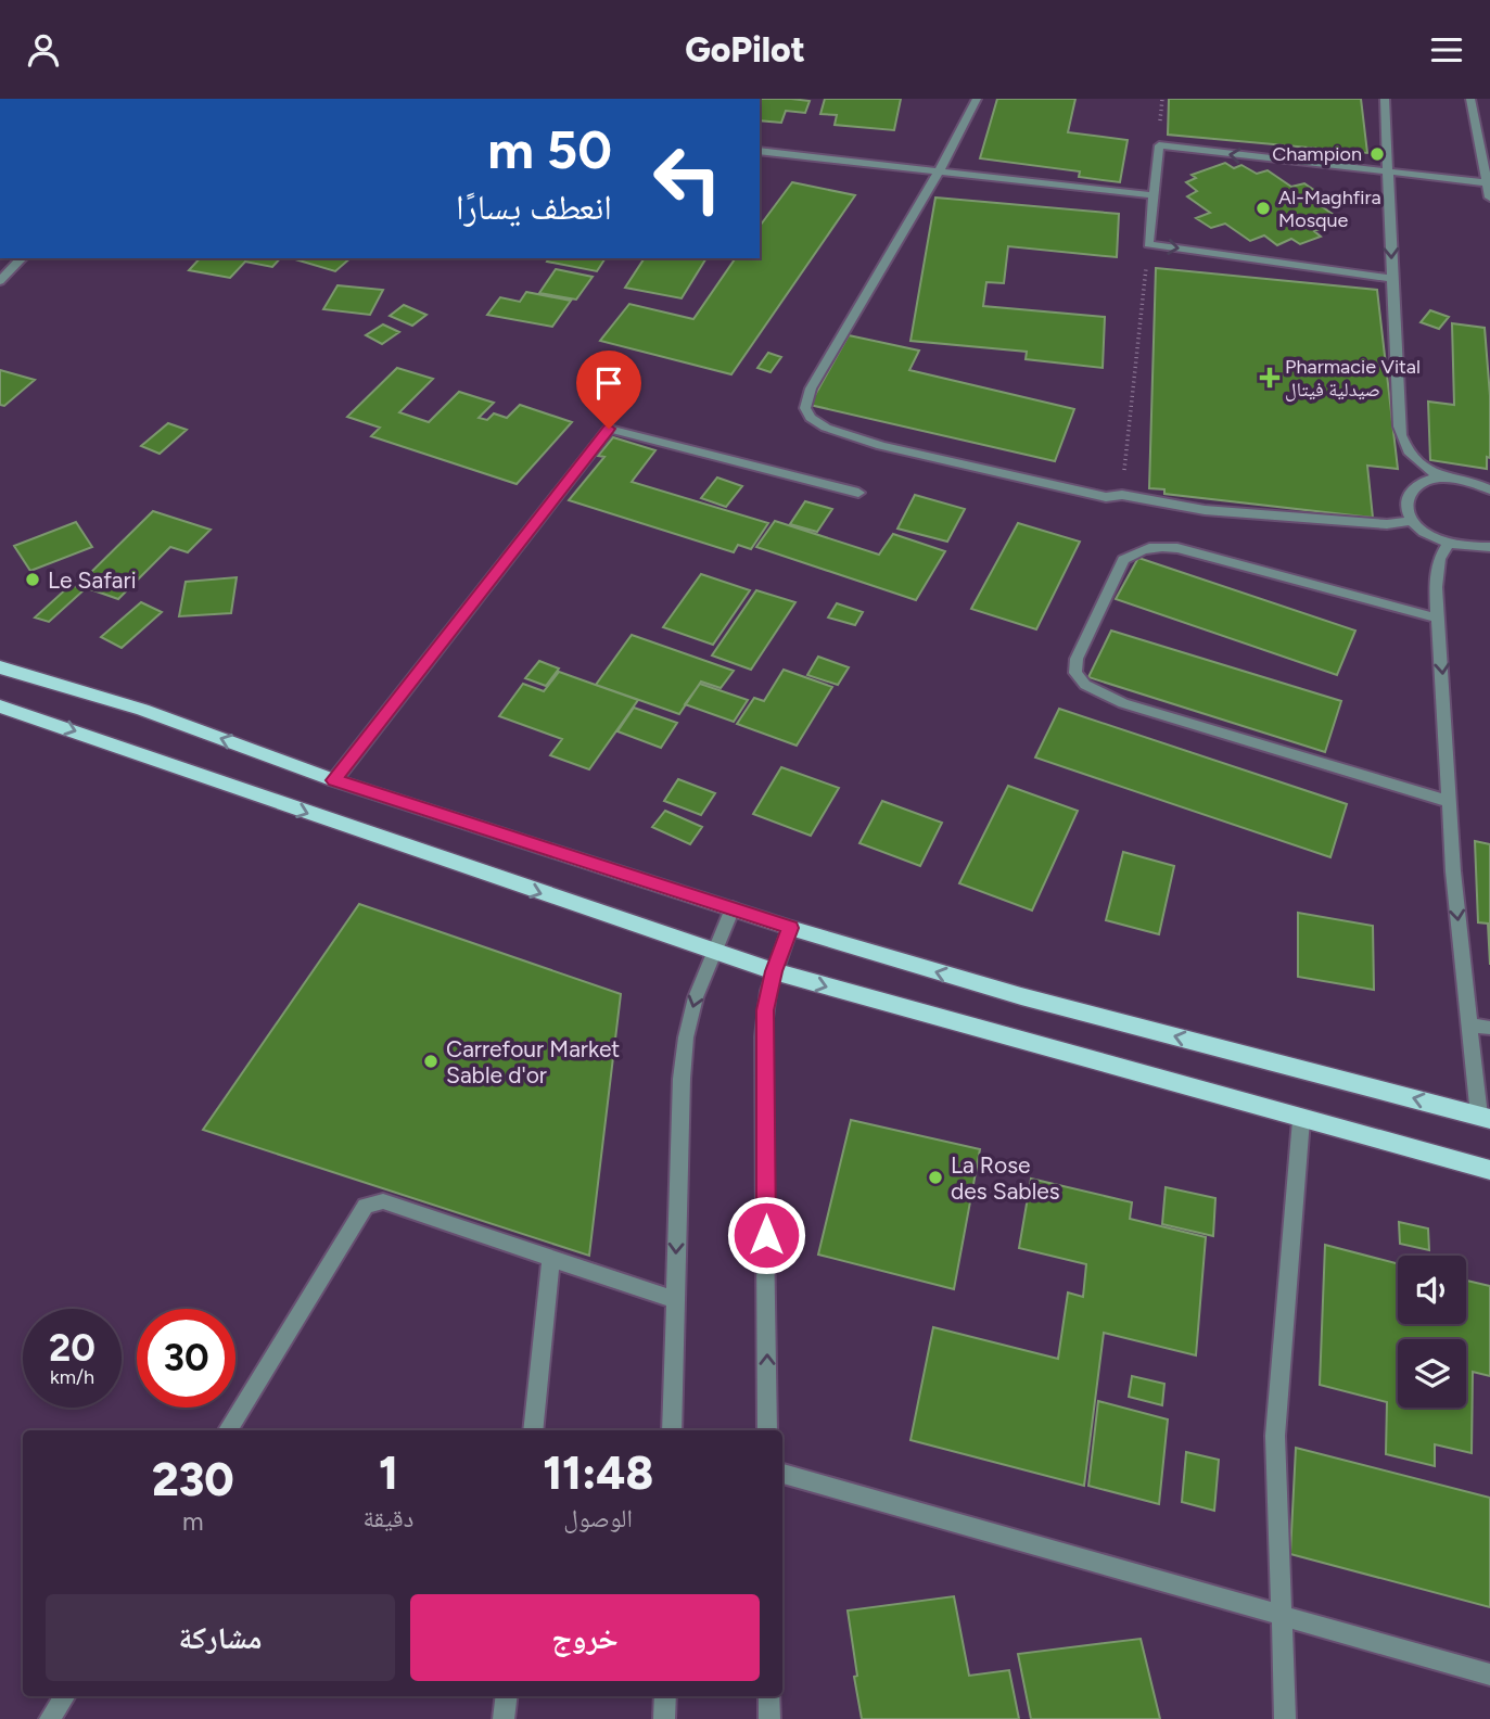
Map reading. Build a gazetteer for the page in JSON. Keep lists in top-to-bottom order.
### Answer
{
  "places": {
    "other": [
      "Champion",
      "Al-Maghfira Mosque",
      "Le Safari",
      "Carrefour Market Sable d'or",
      "La Rose des Sables"
    ],
    "health": ["Pharmacie Vital صيدلية فيتال"]
  },
  "page": {
    "header": "GoPilot",
    "turn": ["50 m", "انعطف يسارًا"],
    "speed": "20 km/h",
    "limit": "30",
    "eta": [
      "11:48",
      "الوصول",
      "1",
      "دقيقة",
      "230",
      "m"
    ],
    "buttons": ["خروج", "مشاركة"]
  }
}
